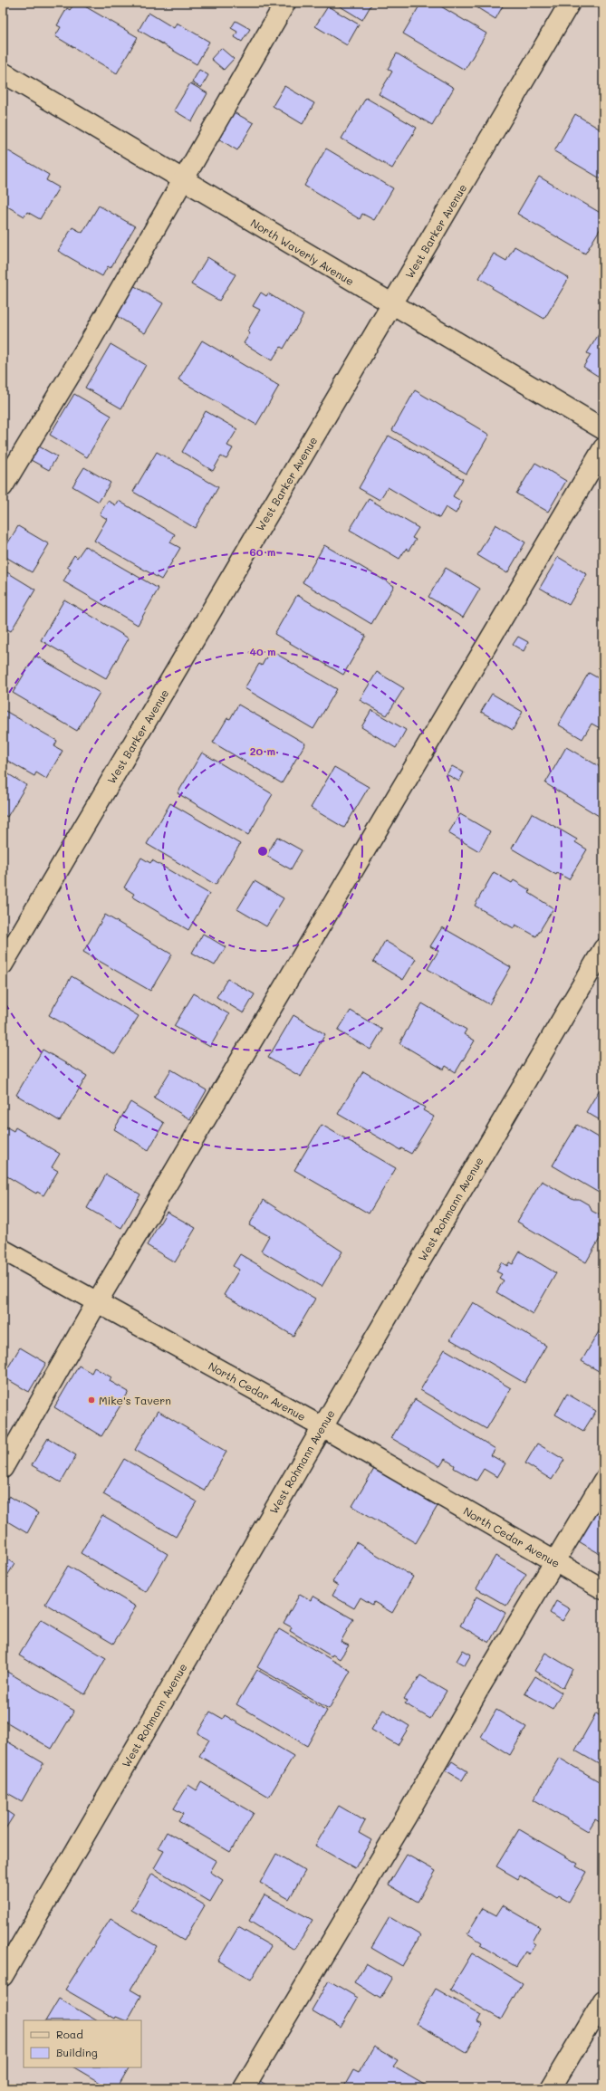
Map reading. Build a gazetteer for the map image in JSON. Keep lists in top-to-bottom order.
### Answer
{
  "streets": {
    "street": [
      "West Barker Avenue",
      "North Waverly Avenue",
      "West Rohmann Avenue",
      "North Cedar Avenue"
    ]
  },
  "crossings": [
    ["West Barker Avenue", "North Waverly Avenue"],
    ["West Rohmann Avenue", "North Cedar Avenue"]
  ],
  "places": ["Mike's Tavern"],
  "legend": ["Road", "Building"],
  "rings": ["60 m", "40 m", "20 m"]
}
